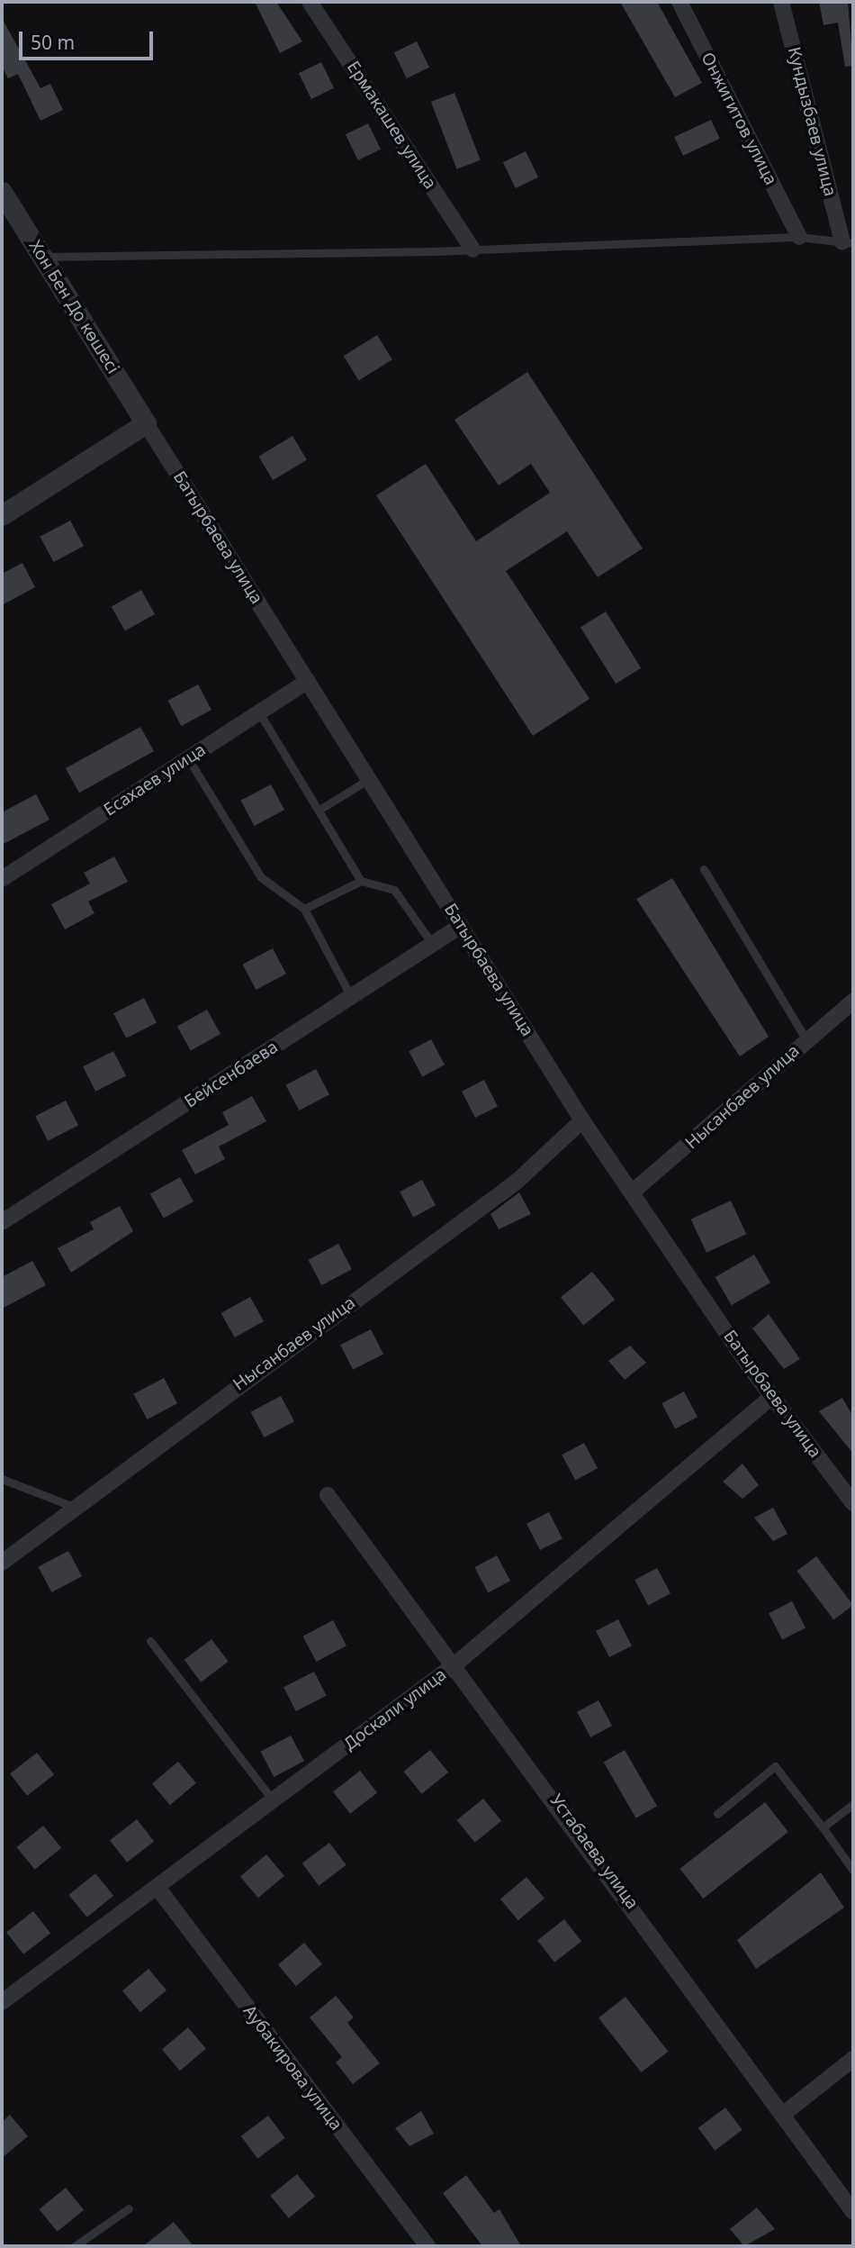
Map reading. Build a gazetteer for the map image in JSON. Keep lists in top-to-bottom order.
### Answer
{
  "streets": {
    "street": [
      "Онжигитов улица",
      "Кундызбаев улица",
      "Ермакашев улица",
      "Хон Бен До көшесі",
      "Батырбаева улица",
      "Есахаев улица",
      "Бейсенбаева",
      "Нысанбаев улица",
      "Доскали улица",
      "Устабаева улица",
      "Аубакирова улица"
    ]
  },
  "crossings": [
    ["Хон Бен До көшесі", "Батырбаева улица"],
    ["Батырбаева улица", "Есахаев улица"],
    ["Батырбаева улица", "Бейсенбаева"],
    ["Батырбаева улица", "Нысанбаев улица"],
    ["Батырбаева улица", "Доскали улица"],
    ["Доскали улица", "Устабаева улица"],
    ["Доскали улица", "Аубакирова улица"]
  ],
  "scale_bar": "50 m"
}
